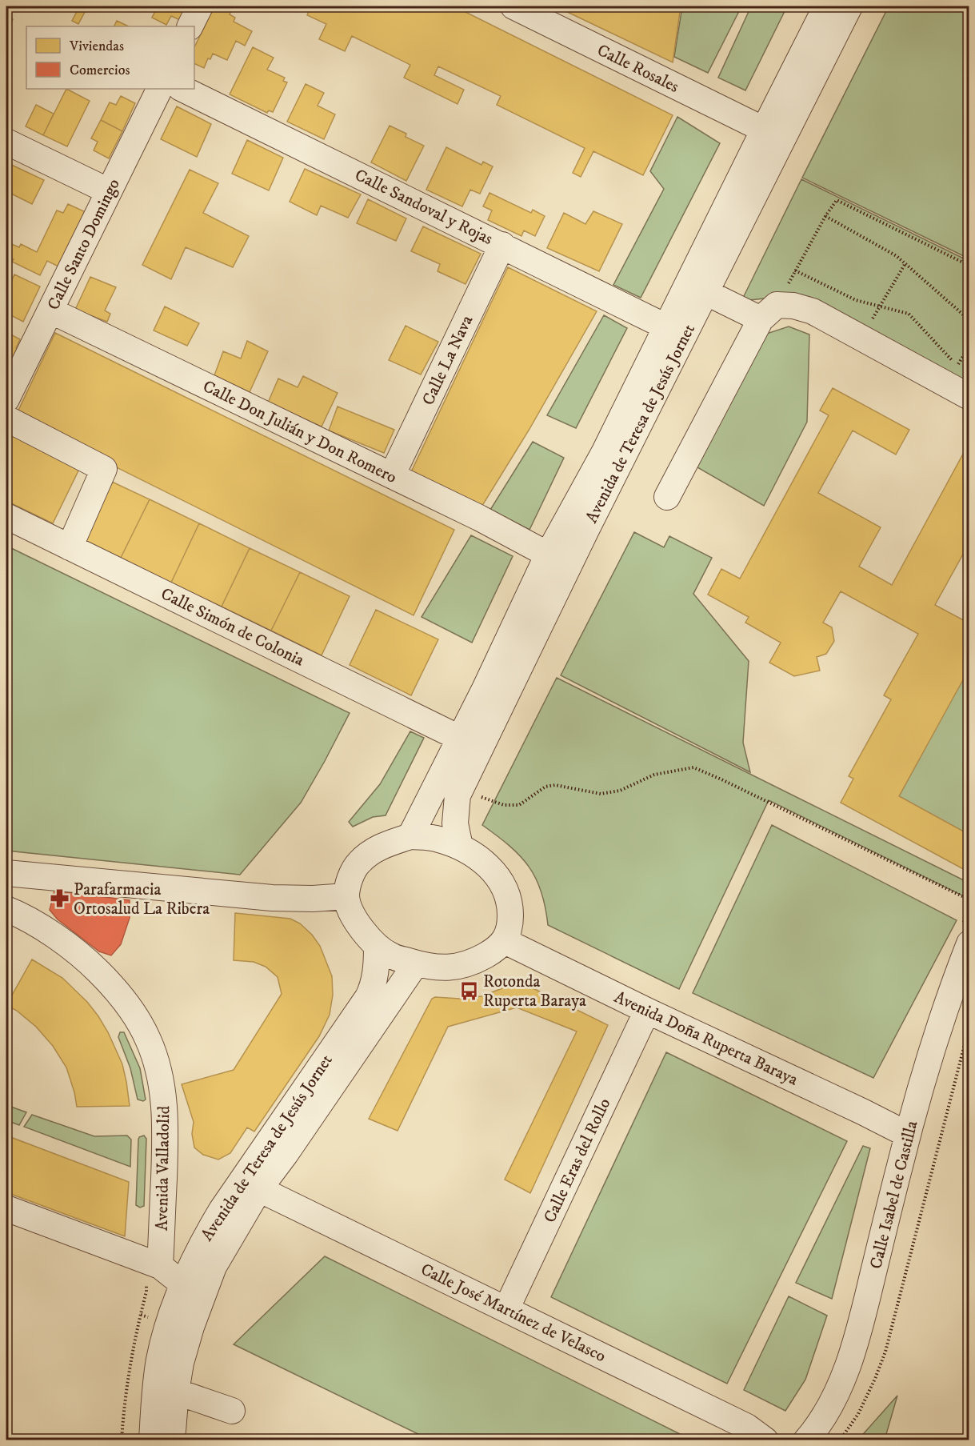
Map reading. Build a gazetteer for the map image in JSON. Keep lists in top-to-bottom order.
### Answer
{
  "streets": {
    "street": [
      "Calle Rosales",
      "Calle Sandoval y Rojas",
      "Calle Santo Domingo",
      "Calle La Nava",
      "Avenida de Teresa de Jesús Jornet",
      "Calle Don Julián y Don Romero",
      "Calle Simón de Colonia",
      "Avenida Doña Ruperta Baraya",
      "Calle Eras del Rollo",
      "Avenida Valladolid",
      "Calle Isabel de Castilla",
      "Calle José Martínez de Velasco"
    ]
  },
  "crossings": [
    ["Calle Rosales", "Avenida de Teresa de Jesús Jornet"],
    ["Calle Sandoval y Rojas", "Calle La Nava"],
    ["Calle Sandoval y Rojas", "Avenida de Teresa de Jesús Jornet"],
    ["Calle Santo Domingo", "Calle Don Julián y Don Romero"],
    ["Calle La Nava", "Calle Don Julián y Don Romero"],
    ["Avenida de Teresa de Jesús Jornet", "Calle Don Julián y Don Romero"],
    ["Avenida de Teresa de Jesús Jornet", "Calle Simón de Colonia"],
    ["Avenida de Teresa de Jesús Jornet", "Avenida Doña Ruperta Baraya"],
    ["Avenida de Teresa de Jesús Jornet", "Calle José Martínez de Velasco"],
    ["Avenida Doña Ruperta Baraya", "Calle Eras del Rollo"],
    ["Avenida Doña Ruperta Baraya", "Calle Isabel de Castilla"],
    ["Calle Eras del Rollo", "Calle José Martínez de Velasco"]
  ],
  "places": {
    "pharmacy": ["Parafarmacia Ortosalud La Ribera"],
    "bus stop": ["Rotonda Ruperta Baraya"]
  },
  "legend": ["Viviendas", "Comercios"]
}
